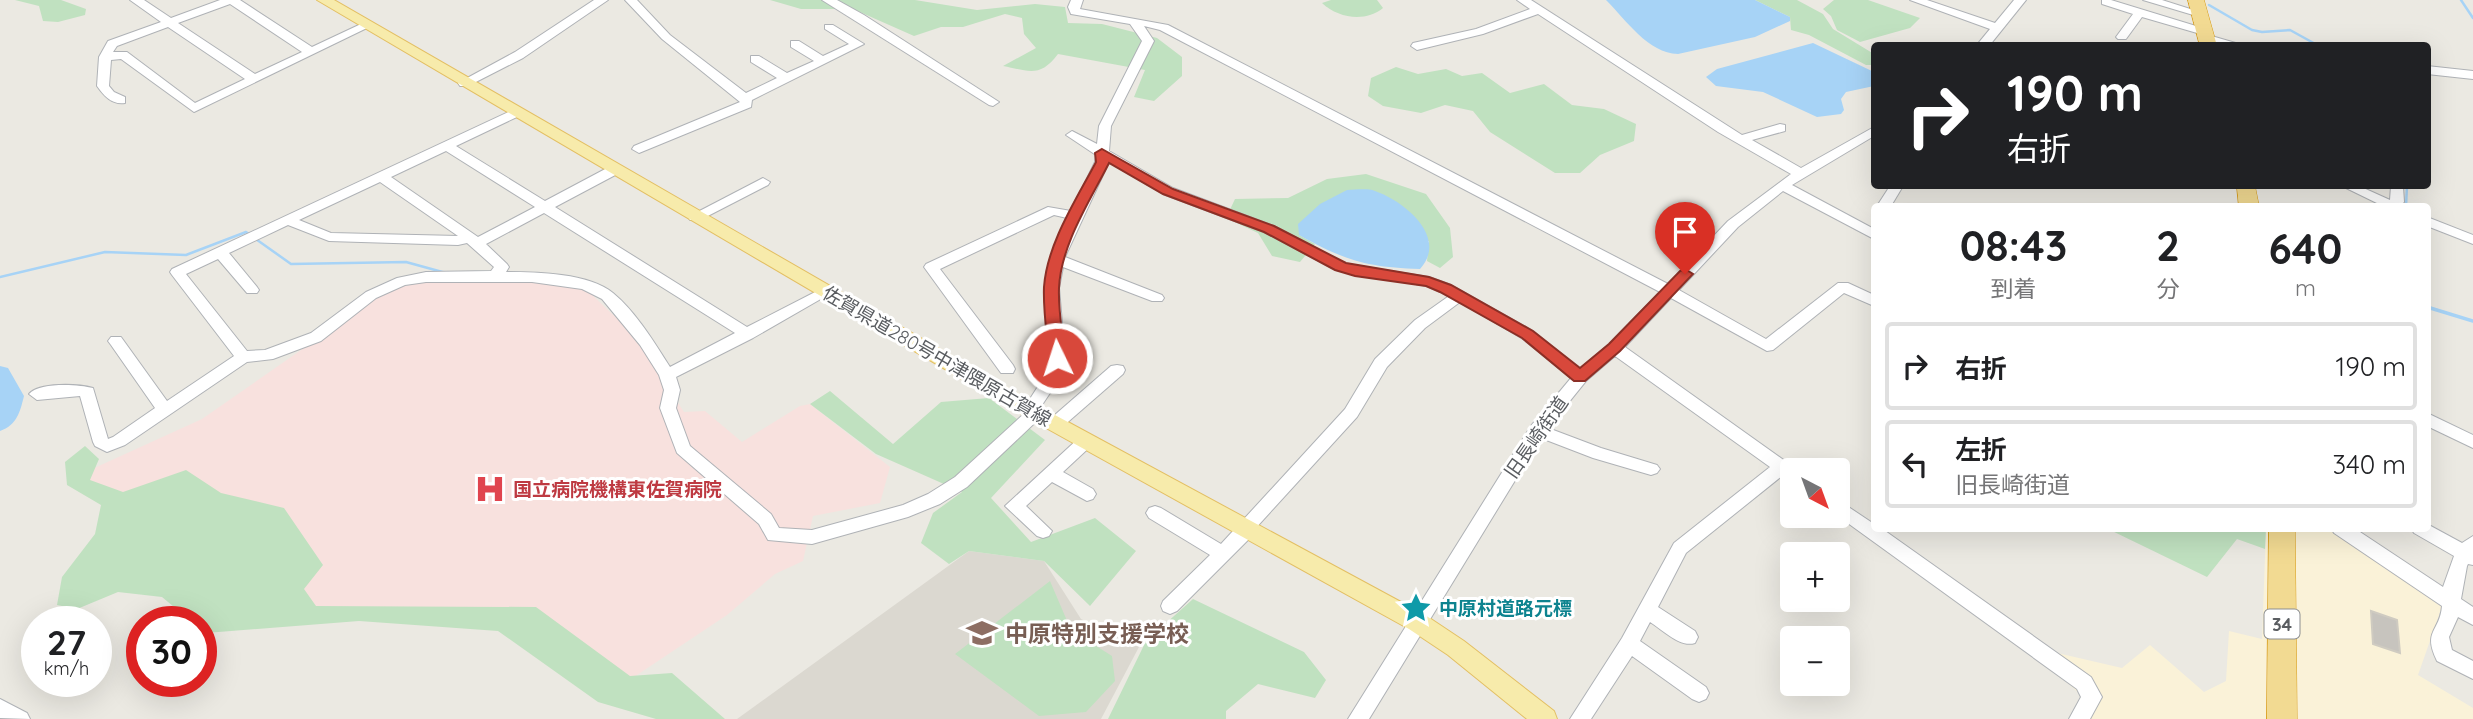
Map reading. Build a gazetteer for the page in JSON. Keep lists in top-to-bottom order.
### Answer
{
  "streets": {
    "highway": ["34"],
    "main road": ["佐賀県道280号中津隈原古賀線"],
    "street": ["旧長崎街道"]
  },
  "crossings": [
    ["佐賀県道280号中津隈原古賀線", "旧長崎街道"]
  ],
  "places": {
    "hospital": ["国立病院機構東佐賀病院"],
    "place": ["中原村道路元標"],
    "school or university": ["中原特別支援学校"]
  },
  "north": "bottom right",
  "page": {
    "turn": ["190 m", "右折"],
    "eta": [
      "08:43",
      "到着",
      "2",
      "分",
      "640",
      "m"
    ],
    "list": [
      {
        "name": "右折",
        "value": "190 m"
      },
      {
        "name": "左折",
        "note": "旧長崎街道",
        "value": "340 m"
      }
    ],
    "map_buttons": ["+", "−"],
    "speed": "27 km/h",
    "limit": "30"
  }
}
